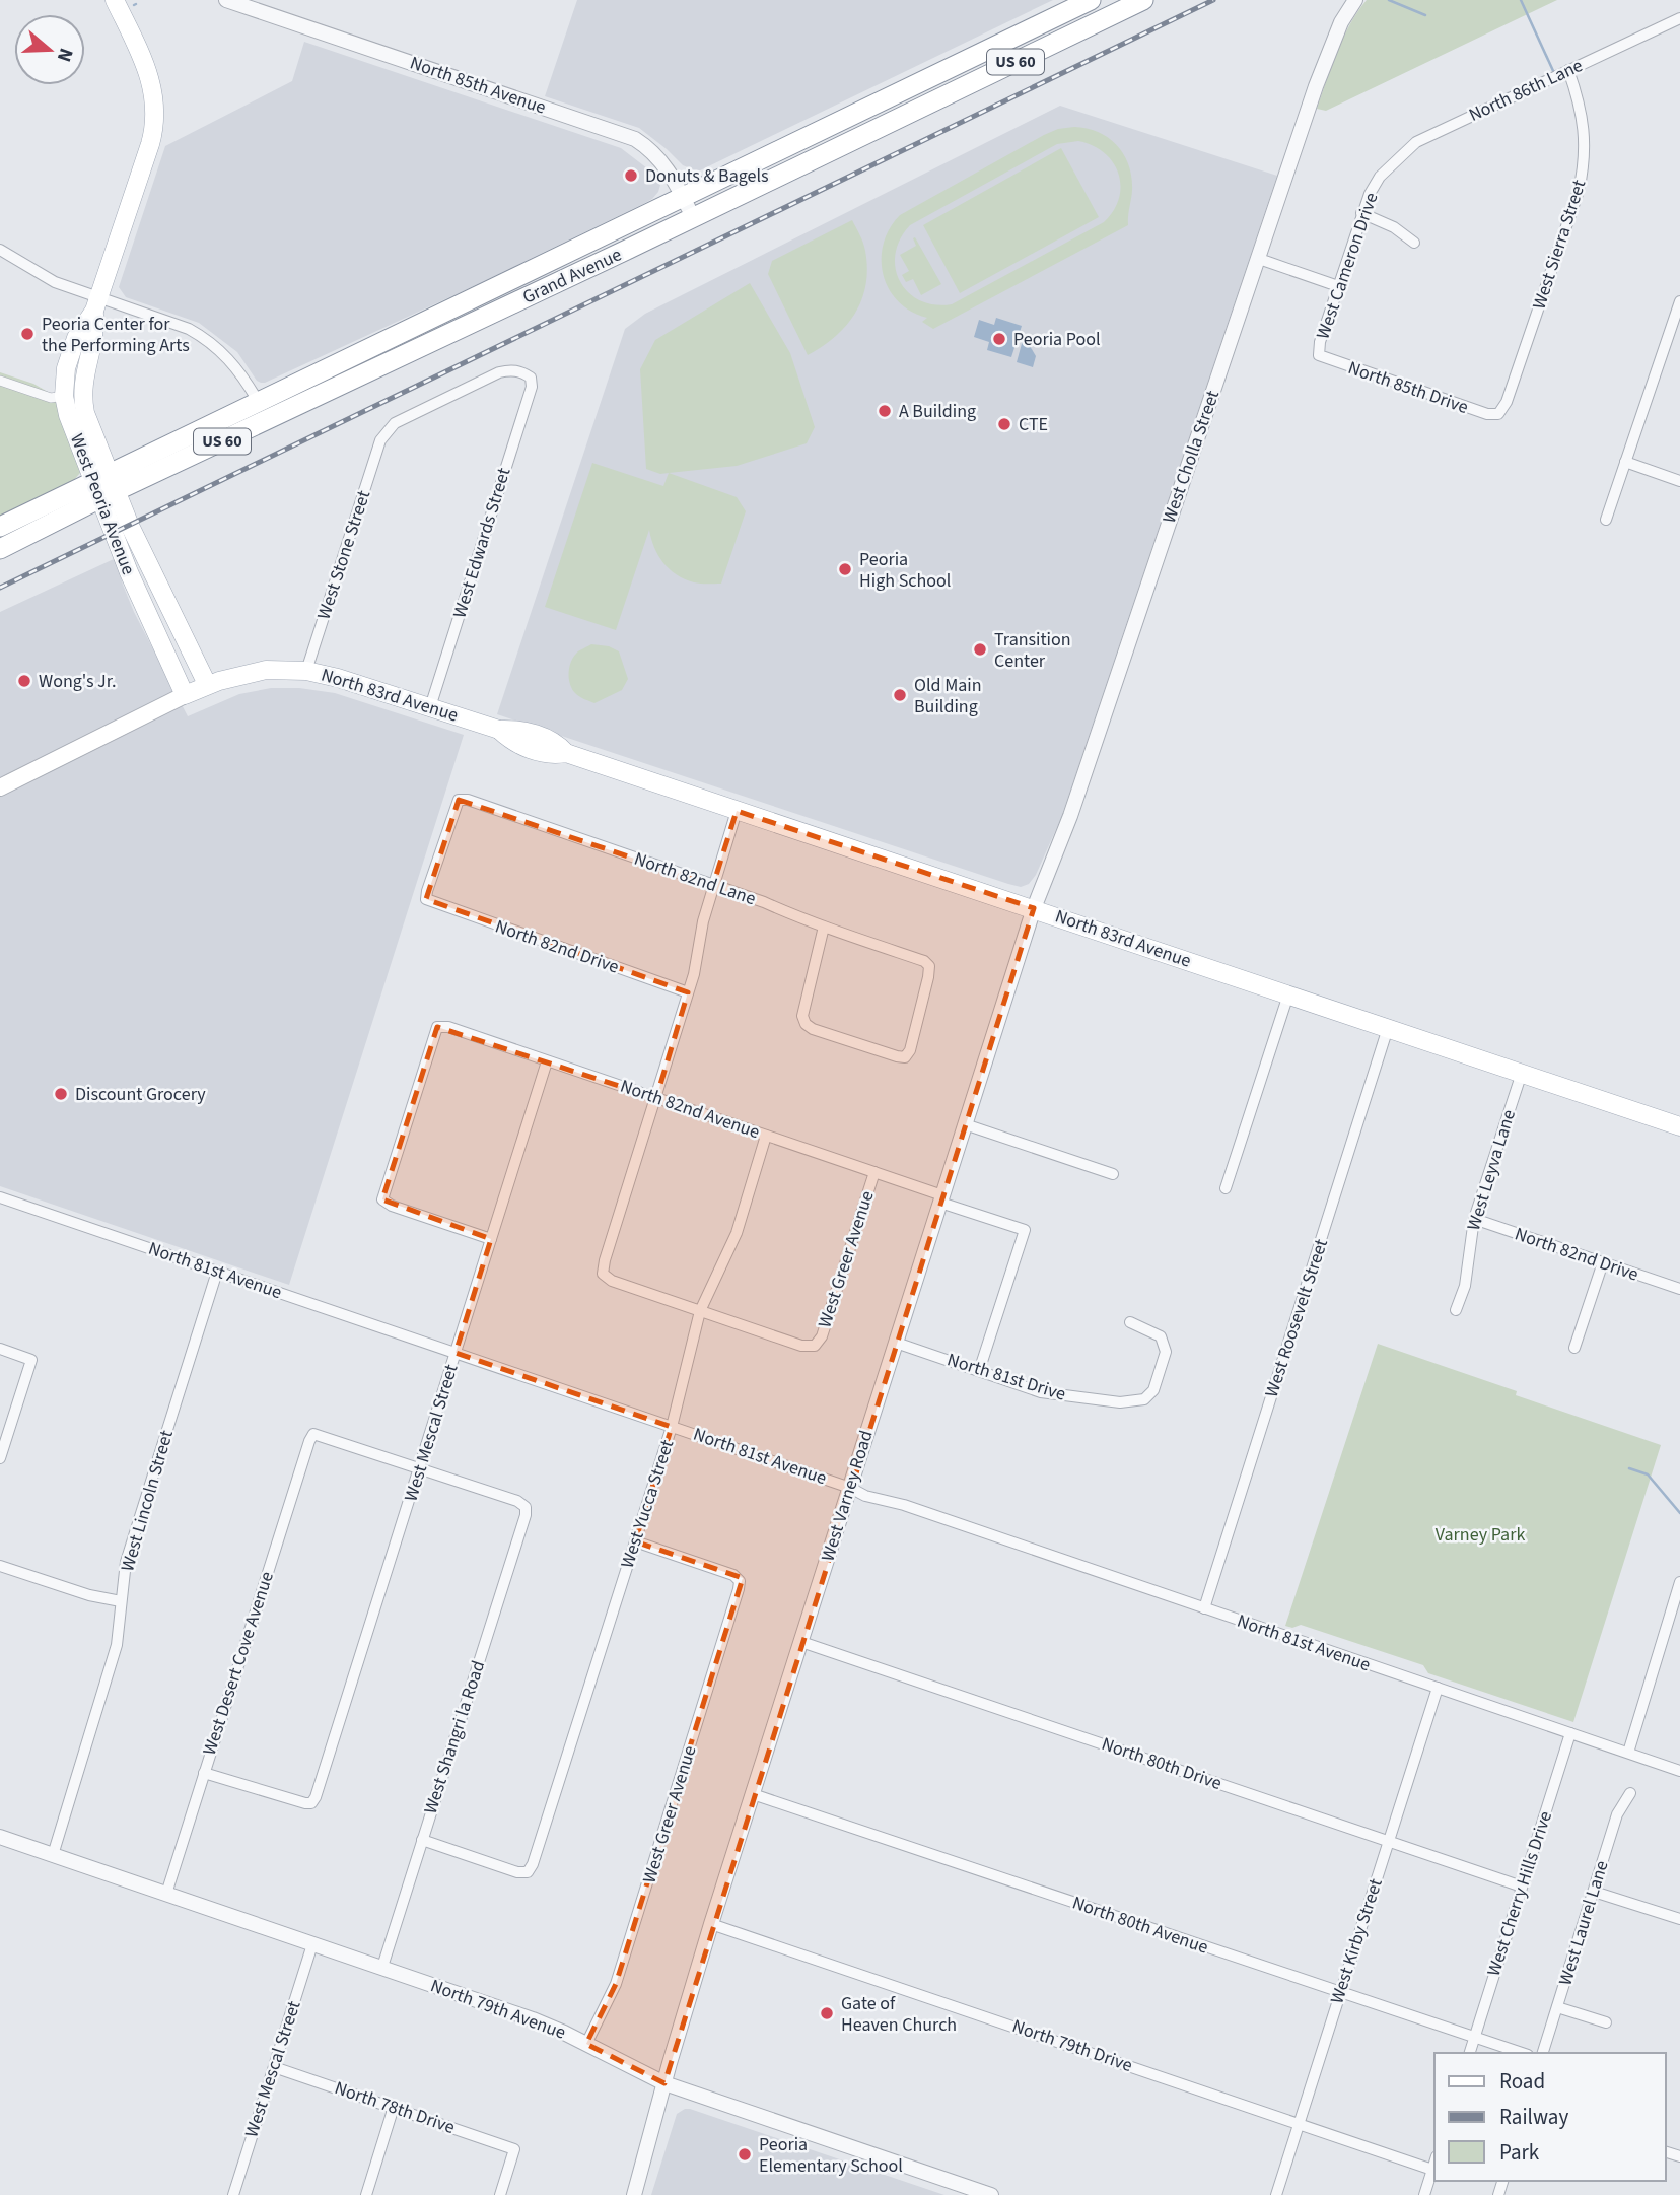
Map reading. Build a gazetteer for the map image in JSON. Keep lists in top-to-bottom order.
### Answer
{
  "streets": {
    "highway": ["US 60", "Grand Avenue"],
    "main road": ["West Peoria Avenue", "North 83rd Avenue"],
    "street": [
      "North 85th Avenue",
      "North 86th Lane",
      "West Sierra Street",
      "West Cameron Drive",
      "North 85th Drive",
      "West Cholla Street",
      "West Edwards Street",
      "West Stone Street",
      "North 82nd Lane",
      "North 82nd Drive",
      "North 82nd Avenue",
      "West Leyva Lane",
      "West Greer Avenue",
      "North 81st Avenue",
      "West Roosevelt Street",
      "North 81st Drive",
      "West Mescal Street",
      "West Varney Road",
      "West Lincoln Street",
      "West Yucca Street",
      "West Desert Cove Avenue",
      "West Shangri la Road",
      "North 80th Drive",
      "West Cherry Hills Drive",
      "West Laurel Lane",
      "North 80th Avenue",
      "West Kirby Street",
      "North 79th Avenue",
      "North 79th Drive",
      "North 78th Drive"
    ]
  },
  "crossings": [
    ["North 85th Avenue", "Grand Avenue"],
    ["North 86th Lane", "West Sierra Street"],
    ["North 86th Lane", "West Cameron Drive"],
    ["West Sierra Street", "North 85th Drive"],
    ["West Cameron Drive", "North 85th Drive"],
    ["Grand Avenue", "West Peoria Avenue"],
    ["West Cholla Street", "North 83rd Avenue"],
    ["West Cholla Street", "West Varney Road"],
    ["West Peoria Avenue", "North 83rd Avenue"],
    ["West Edwards Street", "West Stone Street"],
    ["West Edwards Street", "North 83rd Avenue"],
    ["West Stone Street", "North 83rd Avenue"],
    ["North 83rd Avenue", "West Leyva Lane"],
    ["North 83rd Avenue", "West Roosevelt Street"],
    ["North 83rd Avenue", "West Varney Road"],
    ["North 82nd Lane", "North 82nd Drive"],
    ["North 82nd Drive", "West Leyva Lane"],
    ["North 82nd Avenue", "West Greer Avenue"],
    ["North 82nd Avenue", "North 81st Drive"],
    ["North 82nd Avenue", "West Mescal Street"],
    ["North 82nd Avenue", "West Varney Road"],
    ["North 82nd Avenue", "West Yucca Street"],
    ["West Greer Avenue", "West Yucca Street"],
    ["West Greer Avenue", "North 79th Avenue"],
    ["North 81st Avenue", "West Roosevelt Street"],
    ["North 81st Avenue", "West Mescal Street"],
    ["North 81st Avenue", "West Varney Road"],
    ["North 81st Avenue", "West Lincoln Street"],
    ["North 81st Avenue", "West Yucca Street"],
    ["North 81st Avenue", "West Cherry Hills Drive"],
    ["North 81st Avenue", "West Kirby Street"],
    ["North 81st Drive", "West Varney Road"],
    ["West Mescal Street", "West Desert Cove Avenue"],
    ["West Mescal Street", "West Shangri la Road"],
    ["West Mescal Street", "North 79th Avenue"],
    ["West Mescal Street", "North 78th Drive"],
    ["West Varney Road", "North 80th Drive"],
    ["West Varney Road", "North 80th Avenue"],
    ["West Varney Road", "North 79th Avenue"],
    ["West Varney Road", "North 79th Drive"],
    ["West Lincoln Street", "North 79th Avenue"],
    ["West Yucca Street", "West Shangri la Road"],
    ["West Desert Cove Avenue", "West Shangri la Road"],
    ["West Desert Cove Avenue", "North 79th Avenue"],
    ["West Shangri la Road", "North 79th Avenue"],
    ["North 80th Drive", "West Cherry Hills Drive"],
    ["North 80th Drive", "West Kirby Street"],
    ["West Cherry Hills Drive", "North 80th Avenue"],
    ["North 80th Avenue", "West Kirby Street"],
    ["West Kirby Street", "North 79th Drive"]
  ],
  "parks": ["Varney Park"],
  "places": [
    "Donuts & Bagels",
    "Peoria Center for the Performing Arts",
    "Peoria Pool",
    "A Building",
    "CTE",
    "Peoria High School",
    "Transition Center",
    "Wong's Jr.",
    "Old Main Building",
    "Discount Grocery",
    "Gate of Heaven Church",
    "Peoria Elementary School"
  ],
  "legend": ["Road", "Railway", "Park"],
  "north": "right"
}
